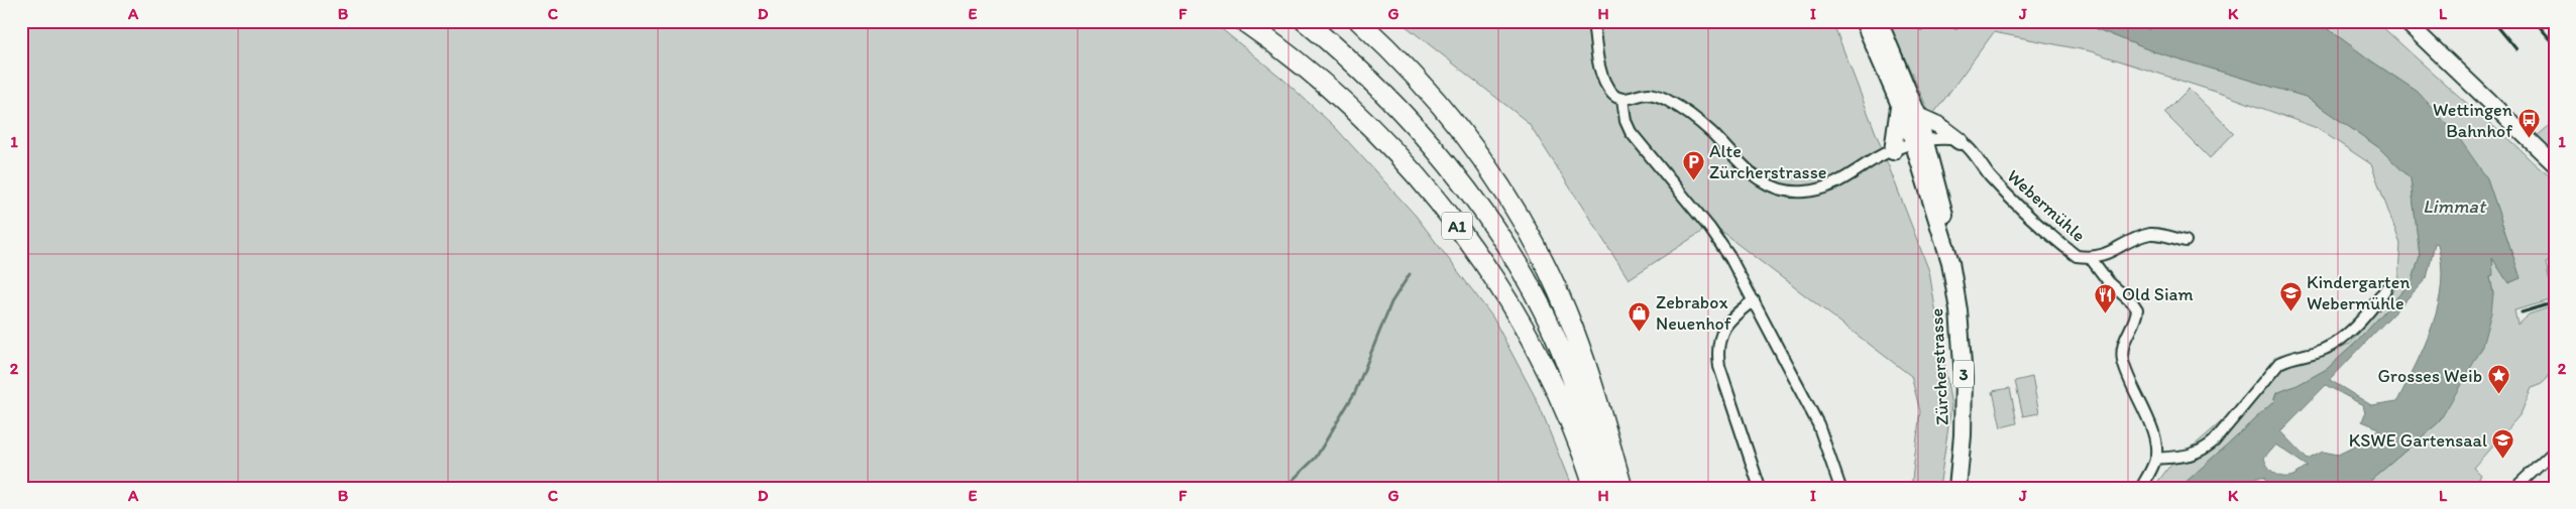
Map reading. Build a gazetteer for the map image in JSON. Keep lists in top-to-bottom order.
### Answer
{
  "streets": {
    "highway": ["A1"],
    "main road": ["Zürcherstrasse", "3"],
    "street": ["Webermühle"]
  },
  "crossings": [
    ["Zürcherstrasse", "3"]
  ],
  "water": ["Limmat"],
  "places": {
    "bus stop": ["Wettingen Bahnhof"],
    "parking": ["Alte Zürcherstrasse"],
    "school or university": ["Kindergarten Webermühle", "KSWE Gartensaal"],
    "restaurant": ["Old Siam"],
    "shop": ["Zebrabox Neuenhof"],
    "place": ["Grosses Weib"]
  },
  "grid": {
    "columns": [
      "A",
      "B",
      "C",
      "D",
      "E",
      "F",
      "G",
      "H",
      "I",
      "J",
      "K",
      "L"
    ],
    "rows": ["1", "2"]
  }
}
